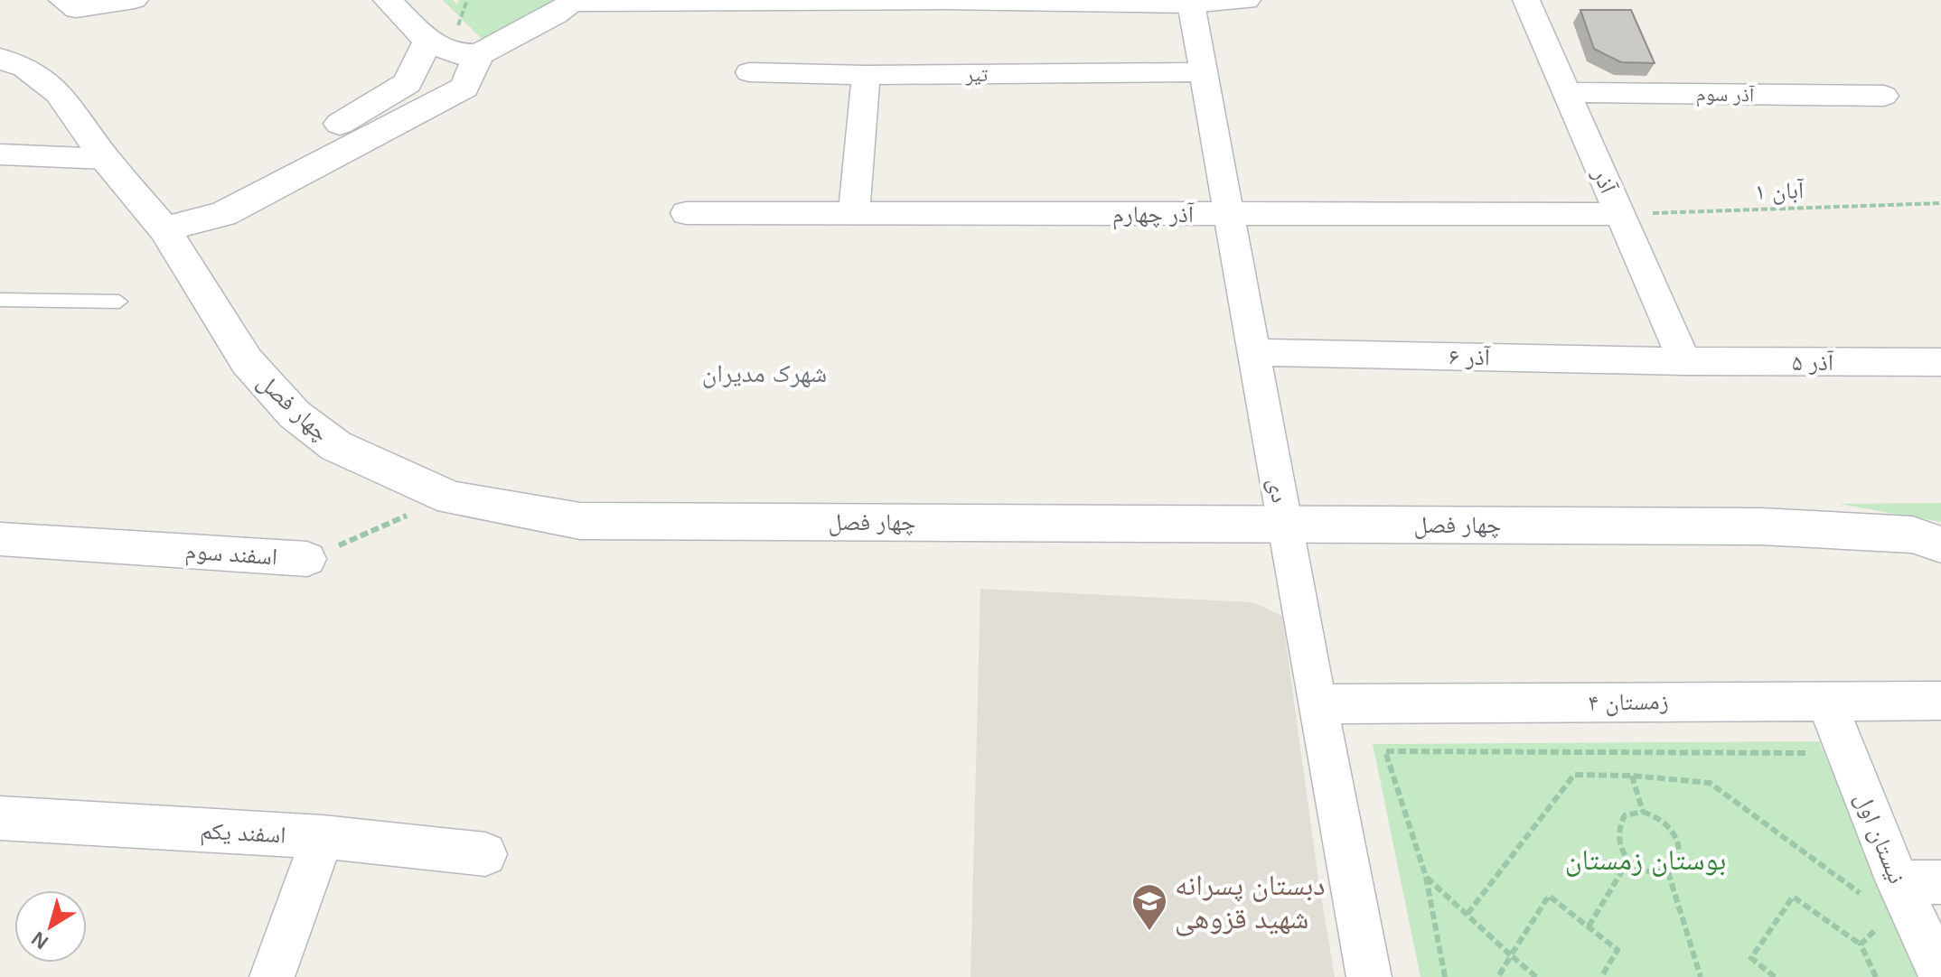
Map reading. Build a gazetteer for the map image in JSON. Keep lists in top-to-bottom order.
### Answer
{
  "streets": {
    "street": [
      "تیر",
      "آذر سوم",
      "آذر",
      "آذر چهارم",
      "آذر ۶",
      "آذر ۵",
      "چهار فصل",
      "دی",
      "اسفند سوم",
      "زمستان ۴",
      "اسفند یکم",
      "نیستان اول"
    ],
    "path": ["آبان ۱"]
  },
  "crossings": [
    ["تیر", "دی"],
    ["آذر سوم", "آذر"],
    ["آذر", "آبان ۱"],
    ["آذر", "آذر چهارم"],
    ["آذر", "آذر ۶"],
    ["آذر", "آذر ۵"],
    ["آبان ۱", "آذر چهارم"],
    ["آذر چهارم", "دی"],
    ["آذر ۶", "آذر ۵"],
    ["آذر ۶", "دی"],
    ["چهار فصل", "دی"],
    ["چهار فصل", "اسفند سوم"],
    ["دی", "زمستان ۴"],
    ["زمستان ۴", "نیستان اول"]
  ],
  "districts": ["شهرک مدیران"],
  "parks": ["بوستان زمستان"],
  "places": {
    "school or university": ["دبستان پسرانه شهید قزوهی"]
  },
  "north": "bottom left"
}
